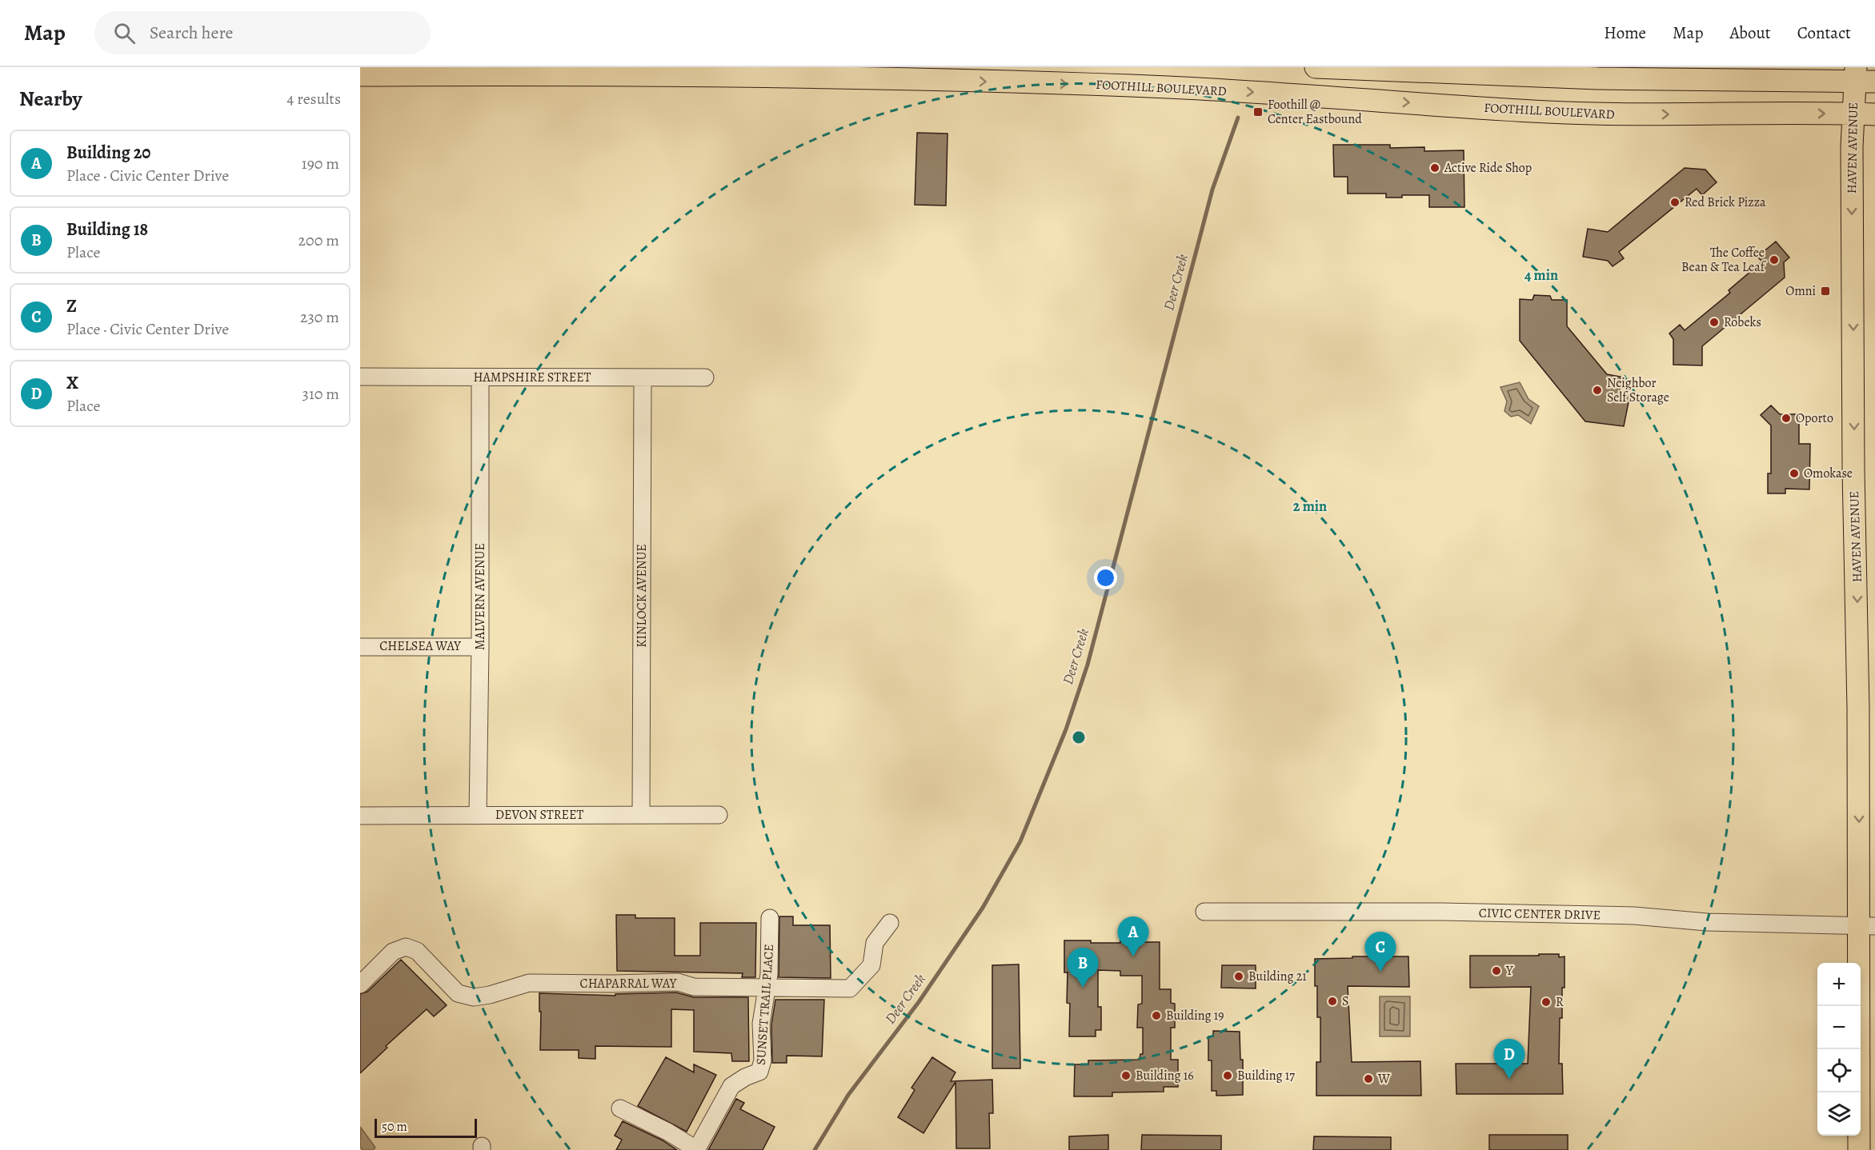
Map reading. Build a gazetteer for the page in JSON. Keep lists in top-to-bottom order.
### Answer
{
  "streets": {
    "main road": ["FOOTHILL BOULEVARD", "HAVEN AVENUE"],
    "street": [
      "HAMPSHIRE STREET",
      "KINLOCK AVENUE",
      "MALVERN AVENUE",
      "CHELSEA WAY",
      "DEVON STREET",
      "CIVIC CENTER DRIVE",
      "CHAPARRAL WAY",
      "SUNSET TRAIL PLACE"
    ]
  },
  "crossings": [
    ["FOOTHILL BOULEVARD", "HAVEN AVENUE"],
    ["HAVEN AVENUE", "CIVIC CENTER DRIVE"],
    ["HAMPSHIRE STREET", "KINLOCK AVENUE"],
    ["HAMPSHIRE STREET", "MALVERN AVENUE"],
    ["KINLOCK AVENUE", "DEVON STREET"],
    ["MALVERN AVENUE", "CHELSEA WAY"],
    ["MALVERN AVENUE", "DEVON STREET"],
    ["CHAPARRAL WAY", "SUNSET TRAIL PLACE"]
  ],
  "one_way": ["HAVEN AVENUE"],
  "water": ["Deer Creek"],
  "places": {
    "transit": ["Foothill @ Center Eastbound", "Omni"],
    "other": [
      "Active Ride Shop",
      "Red Brick Pizza",
      "The Coffee Bean & Tea Leaf",
      "Robeks",
      "Neighbor Self Storage",
      "Oporto",
      "Omokase",
      "Y",
      "Building 21",
      "S",
      "R",
      "Building 19",
      "Building 16",
      "Building 17",
      "W"
    ]
  },
  "scale_bar": "50 m",
  "page": {
    "header": "Map",
    "search": "Search here",
    "nav": [
      "Home",
      "Map",
      "About",
      "Contact"
    ],
    "heading": ["Nearby", "4 results"],
    "list": [
      {
        "mark": "A",
        "name": "Building 20",
        "note": "Place · Civic Center Drive",
        "value": "190 m"
      },
      {
        "mark": "B",
        "name": "Building 18",
        "note": "Place",
        "value": "200 m"
      },
      {
        "mark": "C",
        "name": "Z",
        "note": "Place · Civic Center Drive",
        "value": "230 m"
      },
      {
        "mark": "D",
        "name": "X",
        "note": "Place",
        "value": "310 m"
      }
    ],
    "pins": [
      "A",
      "C",
      "B",
      "D"
    ],
    "map_buttons": ["+", "−"],
    "scale": "50 m"
  },
  "rings": ["4 min", "2 min"]
}
